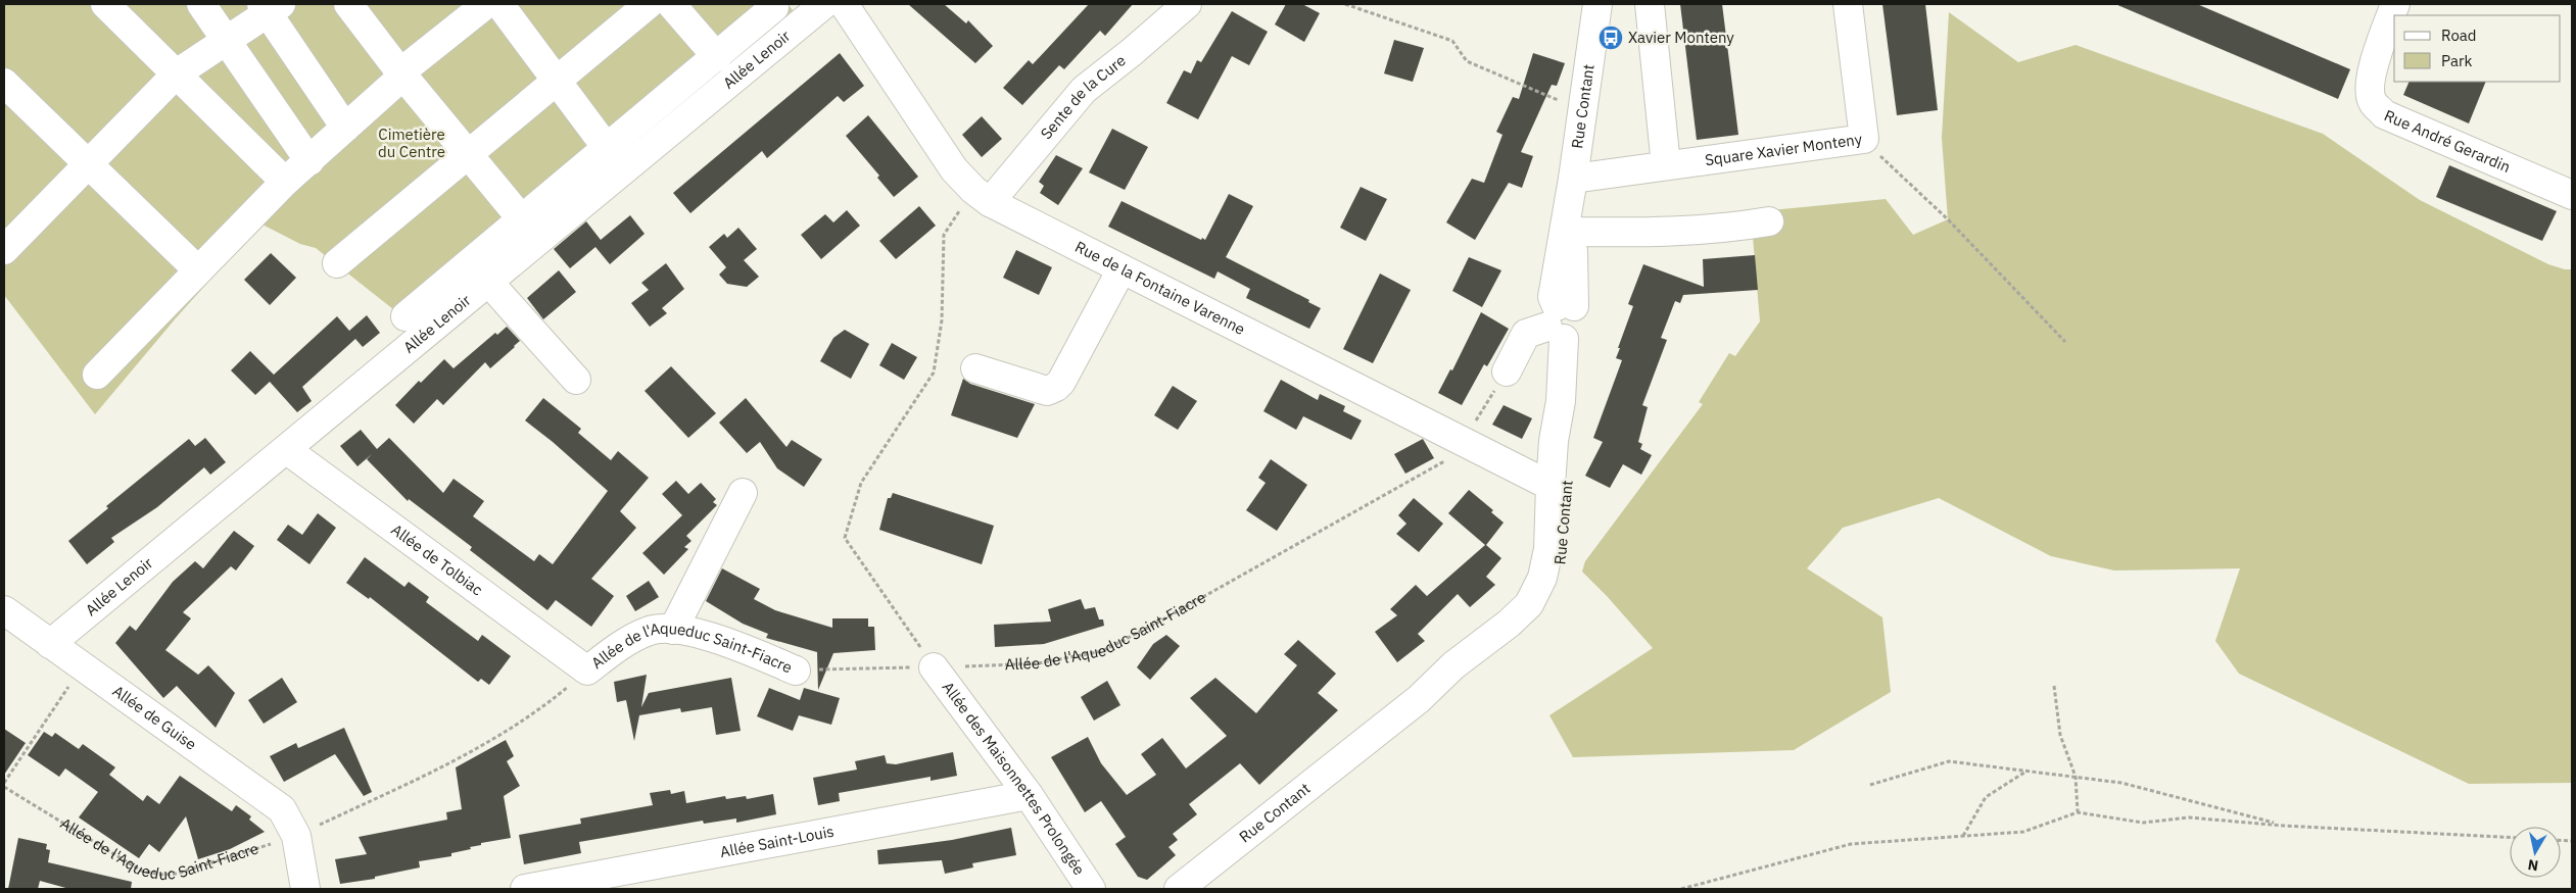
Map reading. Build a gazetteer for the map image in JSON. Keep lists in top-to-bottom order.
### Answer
{
  "streets": {
    "street": [
      "Allée Lenoir",
      "Sente de la Cure",
      "Rue Contant",
      "Rue André Gerardin",
      "Square Xavier Monteny",
      "Rue de la Fontaine Varenne",
      "Allée de Tolbiac",
      "Allée de l'Aqueduc Saint-Fiacre",
      "Allée de Guise",
      "Allée des Maisonnettes Prolongée",
      "Allée Saint-Louis"
    ]
  },
  "crossings": [
    ["Allée Lenoir", "Allée de Tolbiac"],
    ["Allée Lenoir", "Allée de Guise"],
    ["Sente de la Cure", "Rue de la Fontaine Varenne"],
    ["Rue Contant", "Square Xavier Monteny"],
    ["Rue Contant", "Rue de la Fontaine Varenne"],
    ["Rue de la Fontaine Varenne", "Allée de l'Aqueduc Saint-Fiacre"],
    ["Allée de Tolbiac", "Allée de l'Aqueduc Saint-Fiacre"],
    ["Allée de l'Aqueduc Saint-Fiacre", "Allée de Guise"],
    ["Allée de l'Aqueduc Saint-Fiacre", "Allée des Maisonnettes Prolongée"],
    ["Allée des Maisonnettes Prolongée", "Allée Saint-Louis"]
  ],
  "parks": ["Cimetière du Centre"],
  "places": {
    "bus stop": ["Xavier Monteny"]
  },
  "legend": ["Road", "Park"],
  "north": "bottom"
}
